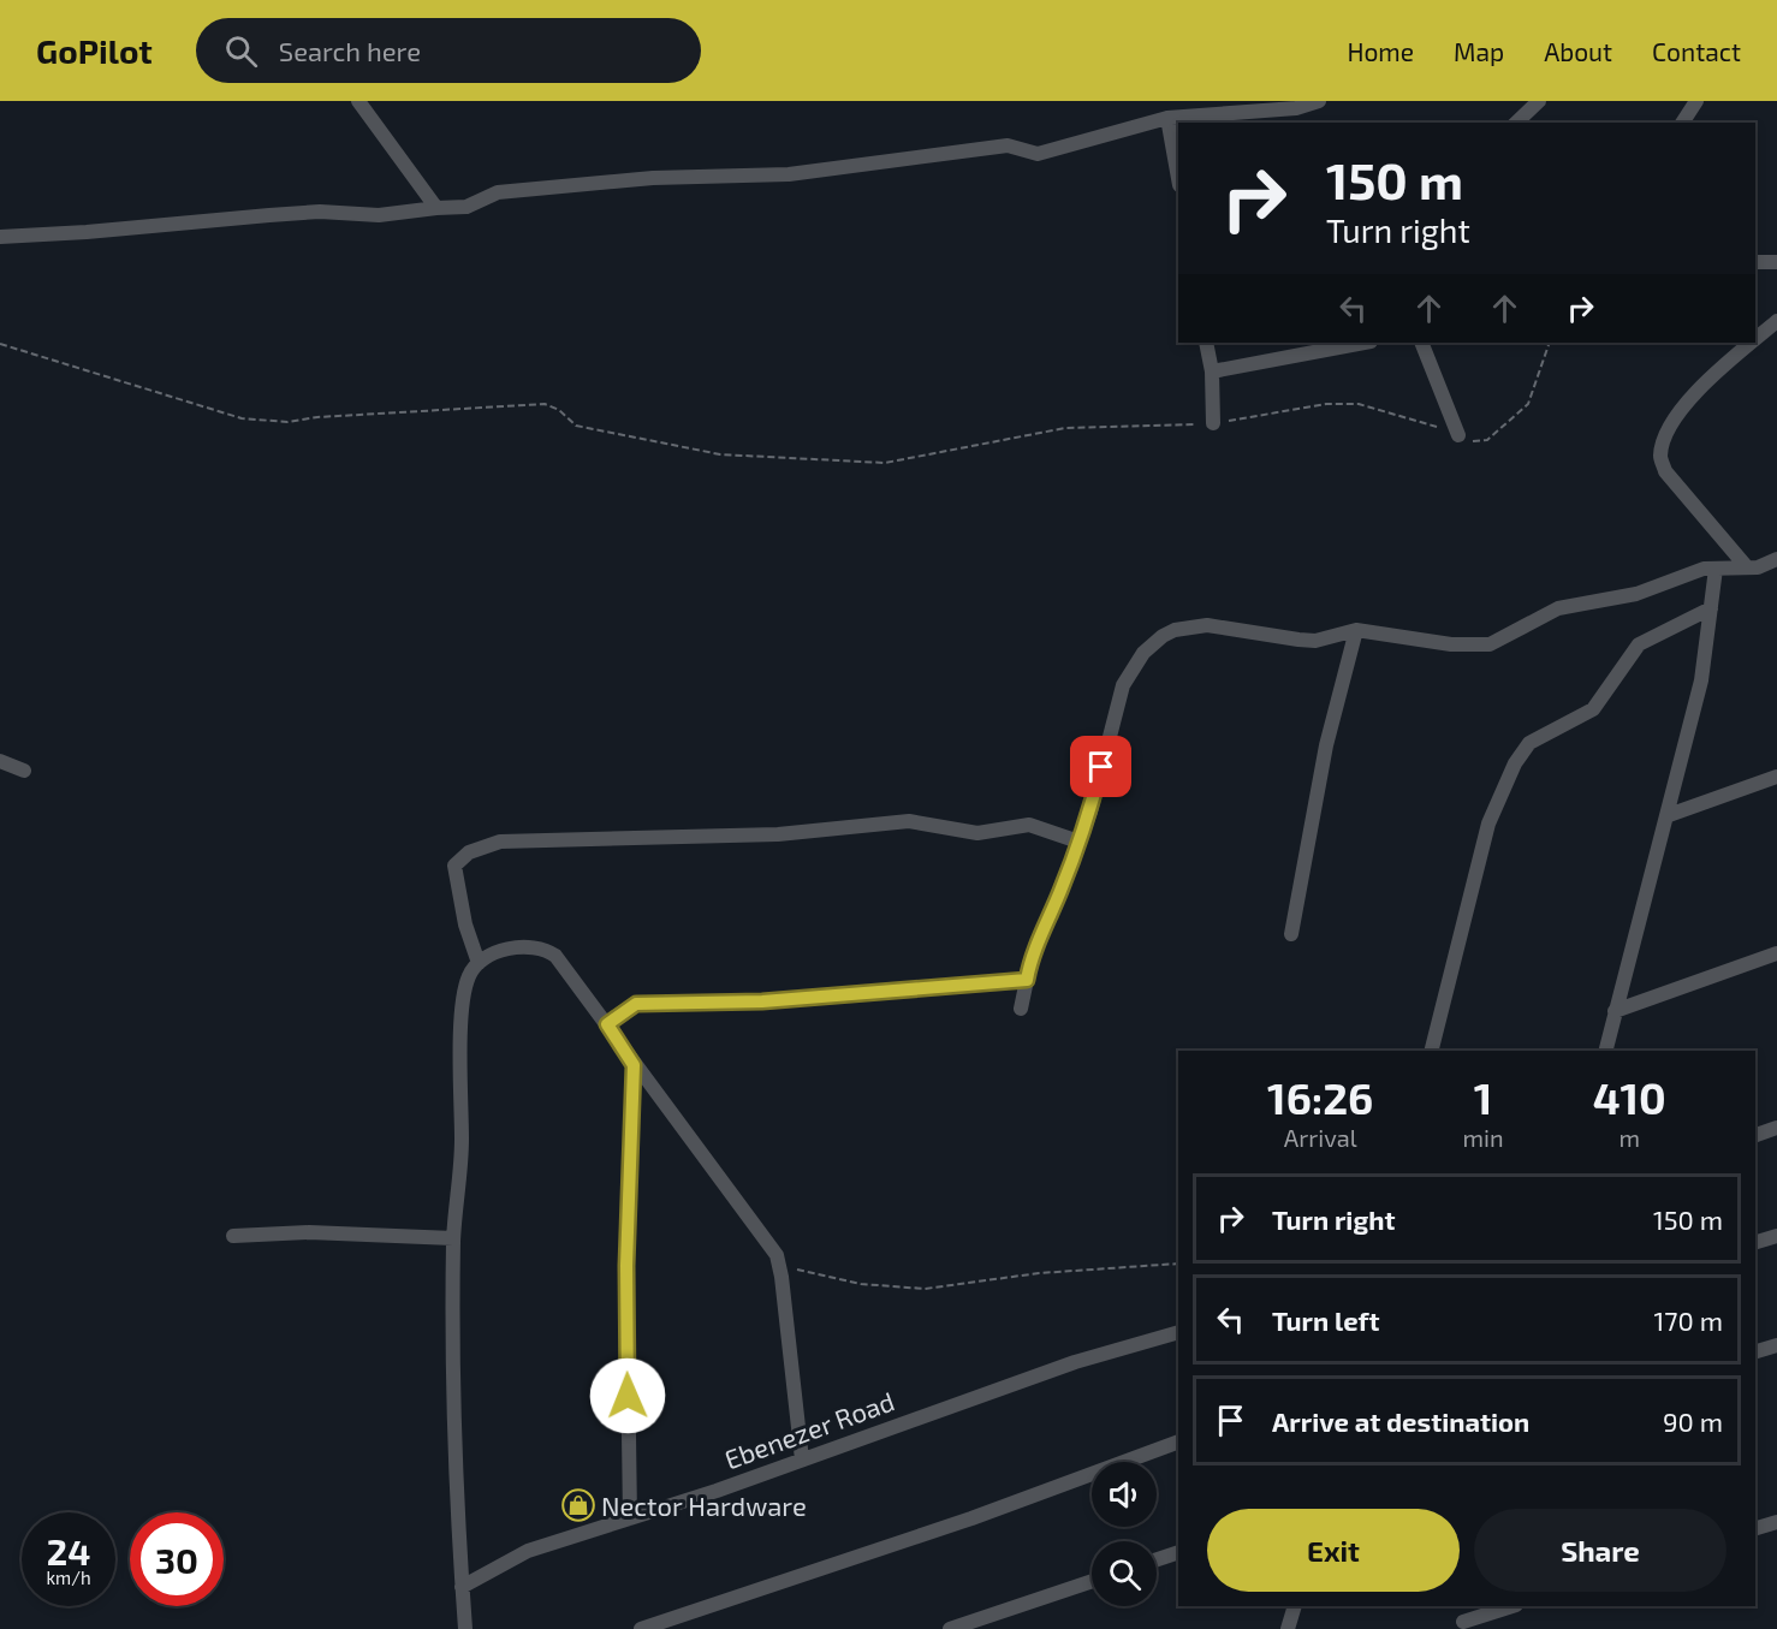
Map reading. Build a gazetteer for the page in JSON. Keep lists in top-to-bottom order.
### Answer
{
  "streets": {
    "street": ["Ebenezer Road"]
  },
  "places": {
    "shop": ["Nector Hardware"]
  },
  "page": {
    "header": "GoPilot",
    "search": "Search here",
    "nav": [
      "Home",
      "Map",
      "About",
      "Contact"
    ],
    "turn": ["150 m", "Turn right"],
    "eta": [
      "16:26",
      "Arrival",
      "1",
      "min",
      "410",
      "m"
    ],
    "list": [
      {
        "name": "Turn right",
        "value": "150 m"
      },
      {
        "name": "Turn left",
        "value": "170 m"
      },
      {
        "name": "Arrive at destination",
        "value": "90 m"
      }
    ],
    "buttons": ["Exit", "Share"],
    "speed": "24 km/h",
    "limit": "30"
  }
}
